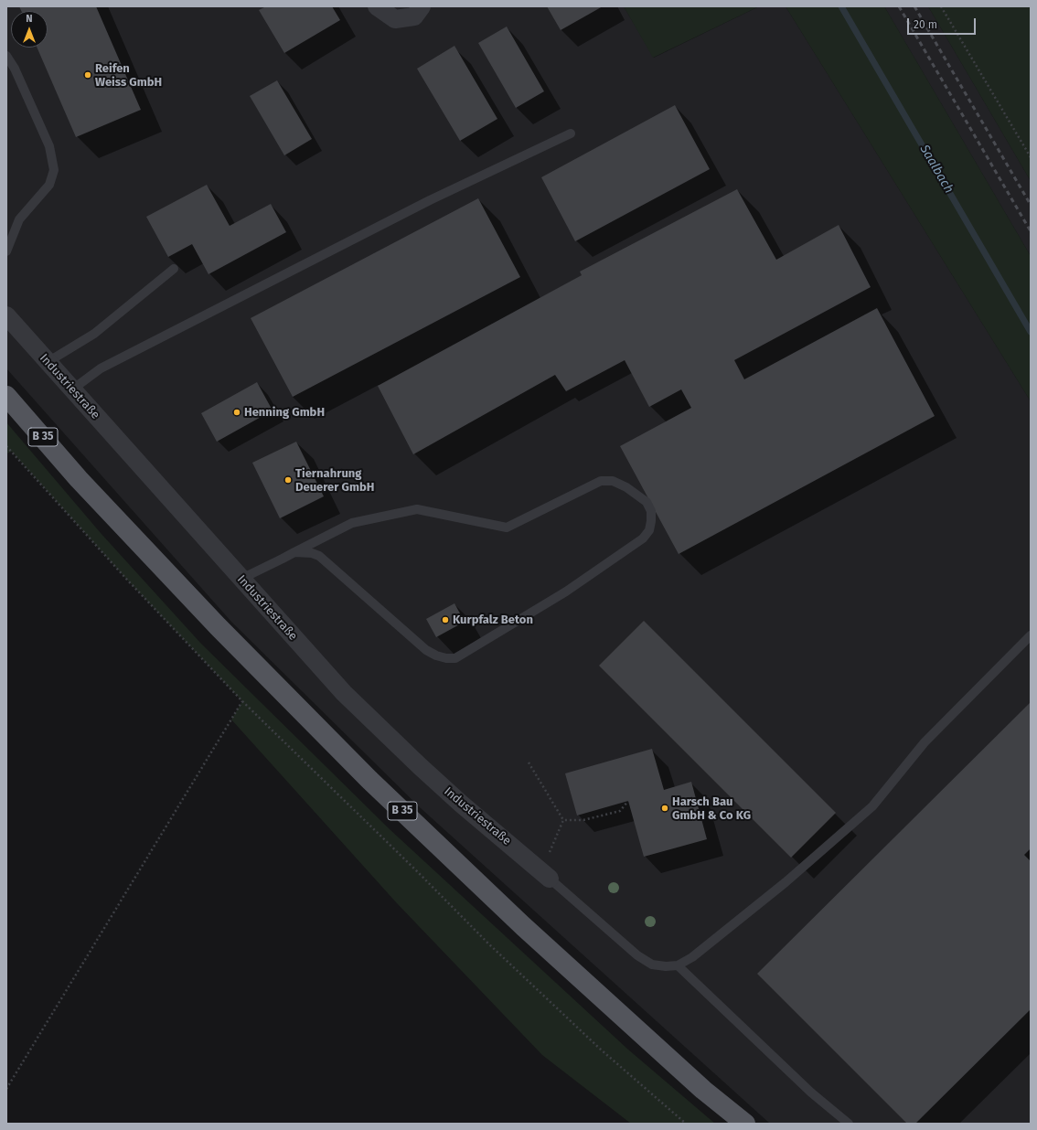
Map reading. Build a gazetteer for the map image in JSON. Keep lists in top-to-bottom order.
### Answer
{
  "streets": {
    "main road": ["B 35"],
    "street": ["Industriestraße"]
  },
  "water": ["Saalbach"],
  "places": [
    "Reifen Weiss GmbH",
    "Henning GmbH",
    "Tiernahrung Deuerer GmbH",
    "Kurpfalz Beton",
    "Harsch Bau GmbH & Co KG"
  ],
  "scale_bar": "20 m",
  "north": "top"
}
